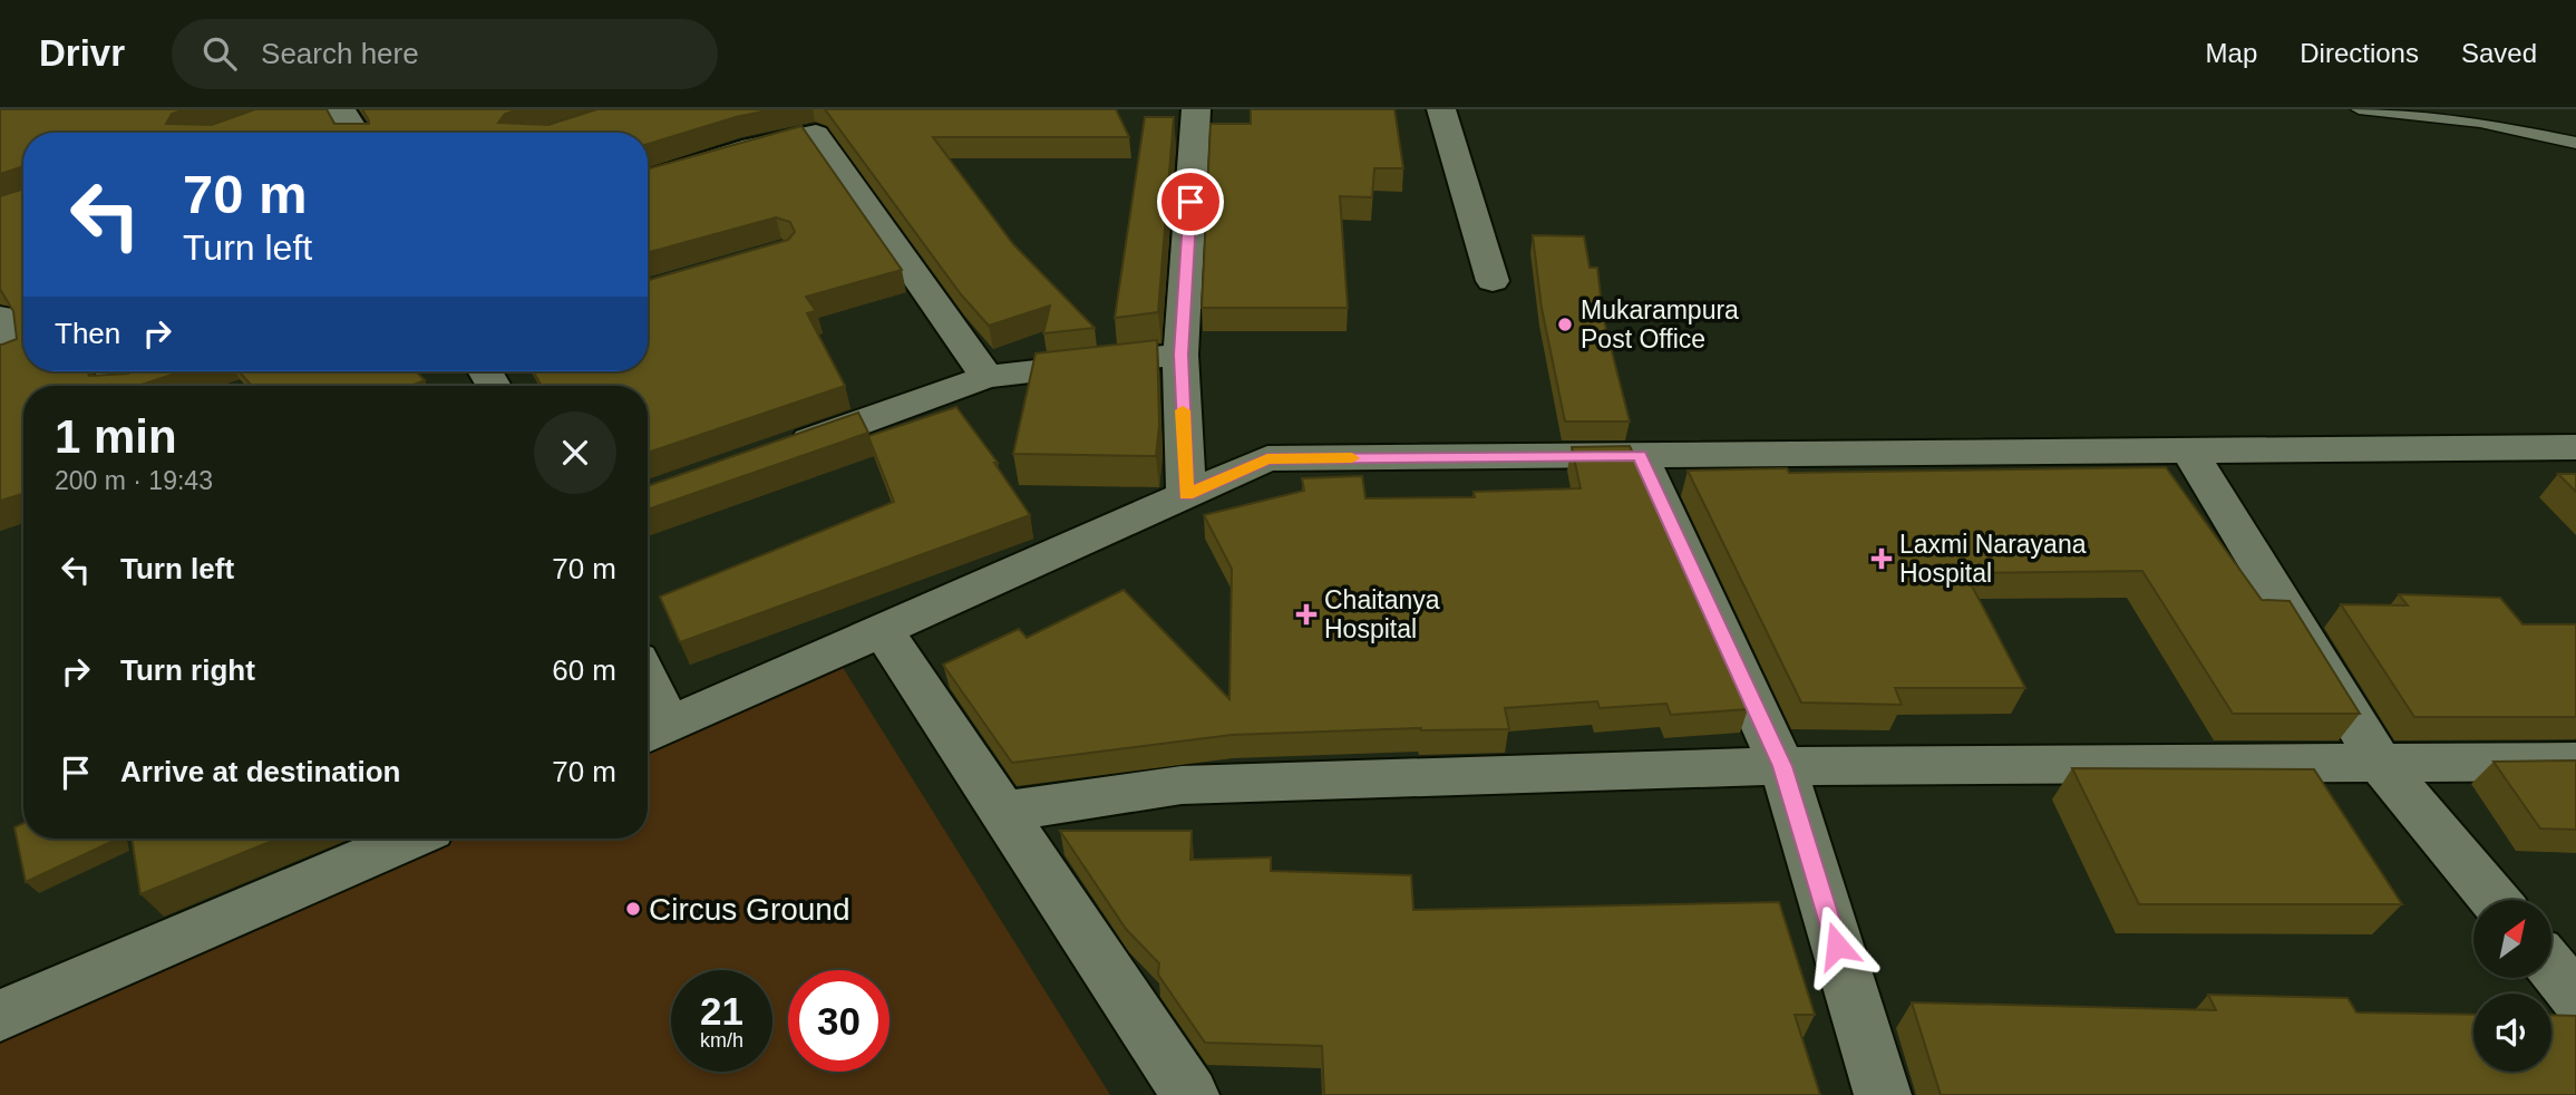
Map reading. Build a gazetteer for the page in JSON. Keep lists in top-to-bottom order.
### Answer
{
  "places": {
    "other": ["Mukarampura Post Office", "Circus Ground"],
    "health": ["Laxmi Narayana Hospital", "Chaitanya Hospital"]
  },
  "north": "top right",
  "page": {
    "header": "Drivr",
    "search": "Search here",
    "nav": ["Map", "Directions", "Saved"],
    "turn": ["70 m", "Turn left"],
    "then": "Then",
    "heading": ["1 min", "200 m · 19:43"],
    "list": [
      {
        "name": "Turn left",
        "value": "70 m"
      },
      {
        "name": "Turn right",
        "value": "60 m"
      },
      {
        "name": "Arrive at destination",
        "value": "70 m"
      }
    ],
    "speed": "21 km/h",
    "limit": "30"
  }
}
